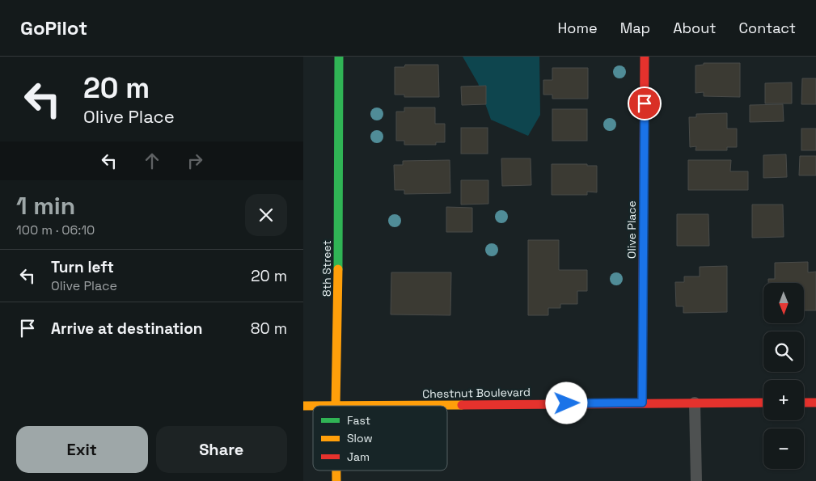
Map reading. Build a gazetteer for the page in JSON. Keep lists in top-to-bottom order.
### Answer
{
  "streets": {
    "street": ["Olive Place", "8th Street", "Chestnut Boulevard"]
  },
  "crossings": [
    ["Olive Place", "Chestnut Boulevard"],
    ["8th Street", "Chestnut Boulevard"]
  ],
  "legend": ["Fast", "Slow", "Jam"],
  "north": "bottom",
  "page": {
    "header": "GoPilot",
    "nav": [
      "Home",
      "Map",
      "About",
      "Contact"
    ],
    "turn": ["20 m", "Olive Place"],
    "heading": ["1 min", "100 m · 06:10"],
    "list": [
      {
        "name": "Turn left",
        "note": "Olive Place",
        "value": "20 m"
      },
      {
        "name": "Arrive at destination",
        "value": "80 m"
      }
    ],
    "map_buttons": ["+", "−"],
    "buttons": ["Exit", "Share"]
  }
}
